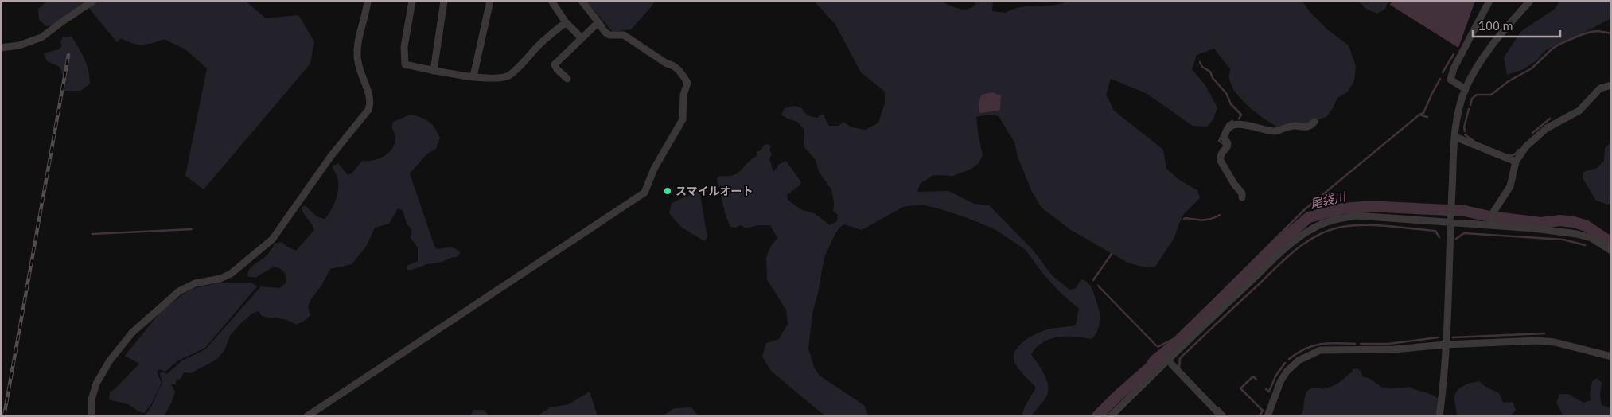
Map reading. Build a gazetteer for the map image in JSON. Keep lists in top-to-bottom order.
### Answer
{
  "water": ["尾袋川"],
  "places": ["スマイルオート"],
  "scale_bar": "100 m"
}
